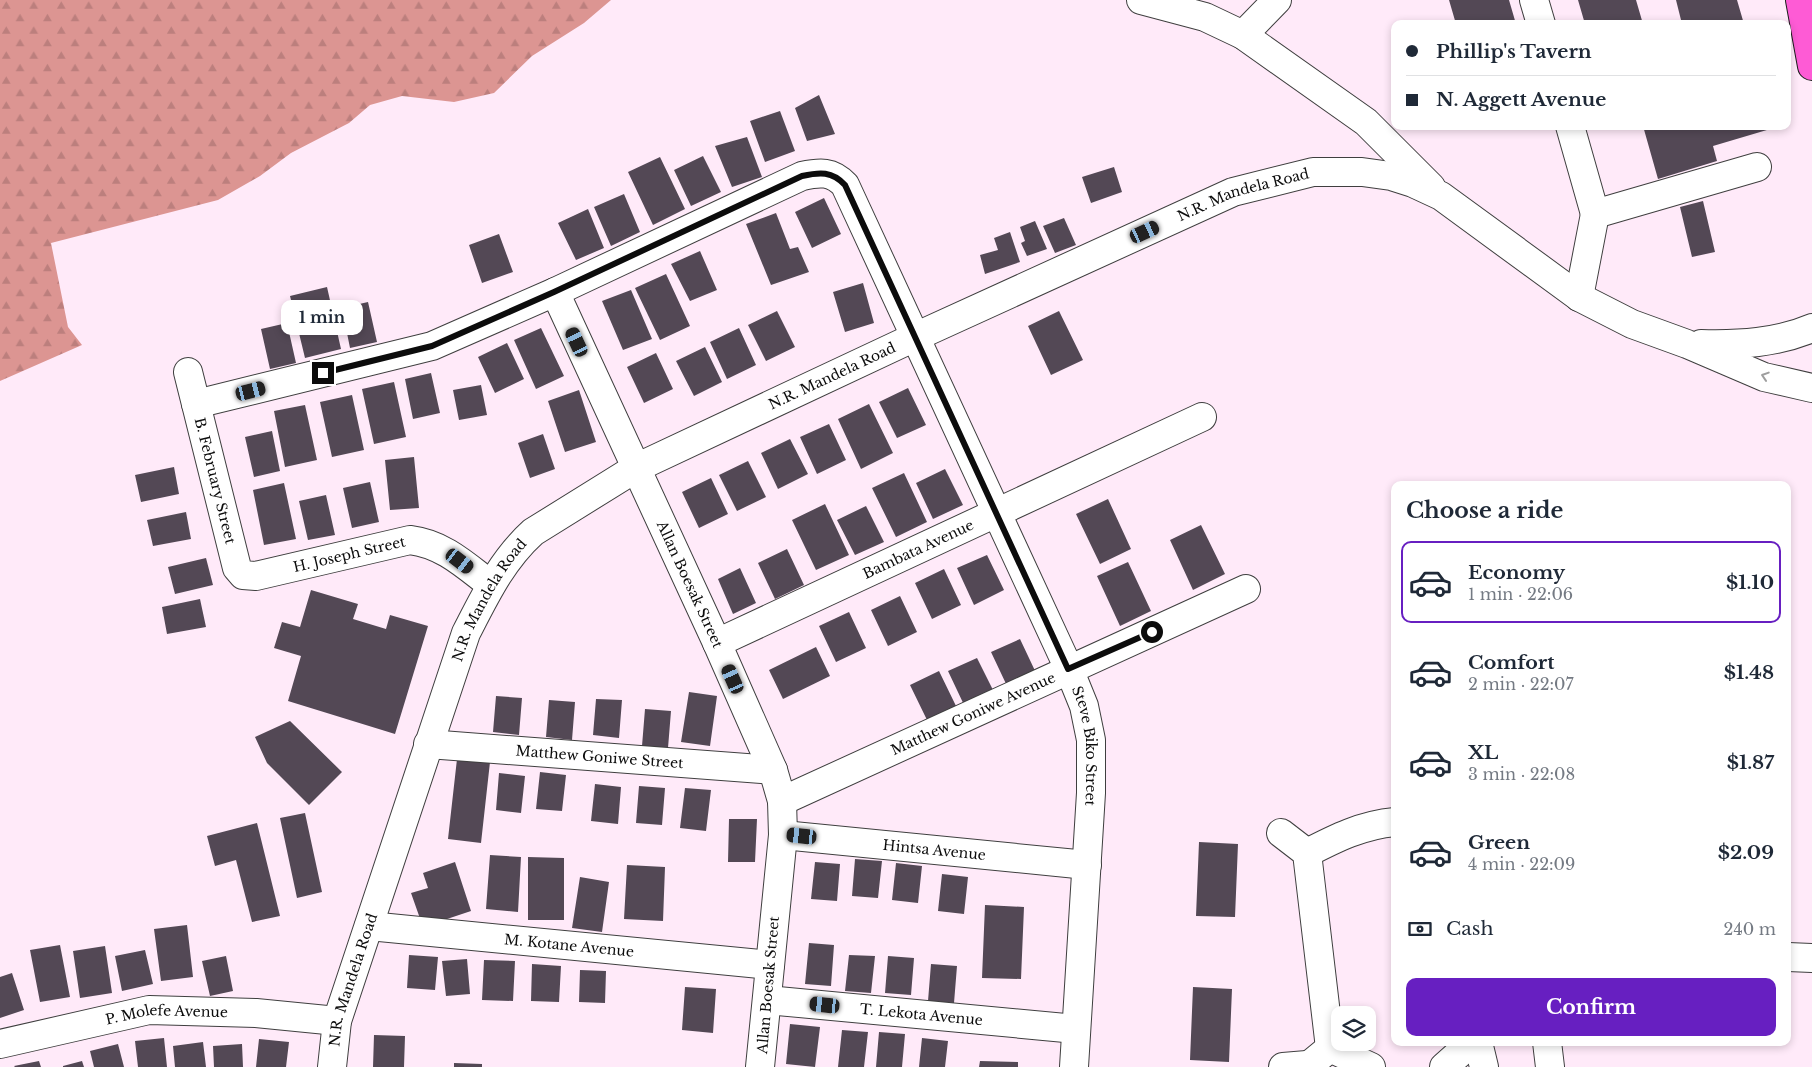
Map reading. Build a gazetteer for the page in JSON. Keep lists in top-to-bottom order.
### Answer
{
  "streets": {
    "street": [
      "N.R. Mandela Road",
      "B. February Street",
      "Bambata Avenue",
      "H. Joseph Street",
      "Allan Boesak Street",
      "Matthew Goniwe Avenue",
      "Steve Biko Street",
      "Matthew Goniwe Street",
      "Hintsa Avenue",
      "M. Kotane Avenue",
      "T. Lekota Avenue",
      "P. Molefe Avenue"
    ]
  },
  "crossings": [
    ["N.R. Mandela Road", "H. Joseph Street"],
    ["N.R. Mandela Road", "Allan Boesak Street"],
    ["N.R. Mandela Road", "Steve Biko Street"],
    ["N.R. Mandela Road", "Matthew Goniwe Street"],
    ["N.R. Mandela Road", "M. Kotane Avenue"],
    ["N.R. Mandela Road", "P. Molefe Avenue"],
    ["B. February Street", "H. Joseph Street"],
    ["Bambata Avenue", "Allan Boesak Street"],
    ["Bambata Avenue", "Steve Biko Street"],
    ["Allan Boesak Street", "Matthew Goniwe Avenue"],
    ["Allan Boesak Street", "Steve Biko Street"],
    ["Allan Boesak Street", "Matthew Goniwe Street"],
    ["Allan Boesak Street", "Hintsa Avenue"],
    ["Allan Boesak Street", "M. Kotane Avenue"],
    ["Allan Boesak Street", "T. Lekota Avenue"],
    ["Matthew Goniwe Avenue", "Steve Biko Street"],
    ["Steve Biko Street", "Hintsa Avenue"],
    ["Steve Biko Street", "T. Lekota Avenue"]
  ],
  "page": {
    "banner": ["Phillip's Tavern", "N. Aggett Avenue"],
    "bubble": "1 min",
    "heading": "Choose a ride",
    "list": [
      {
        "name": "Economy",
        "note": "1 min · 22:06",
        "value": "$1.10"
      },
      {
        "name": "Comfort",
        "note": "2 min · 22:07",
        "value": "$1.48"
      },
      {
        "name": "XL",
        "note": "3 min · 22:08",
        "value": "$1.87"
      },
      {
        "name": "Green",
        "note": "4 min · 22:09",
        "value": "$2.09"
      }
    ],
    "pay": ["Cash", "240 m"],
    "buttons": "Confirm"
  }
}
